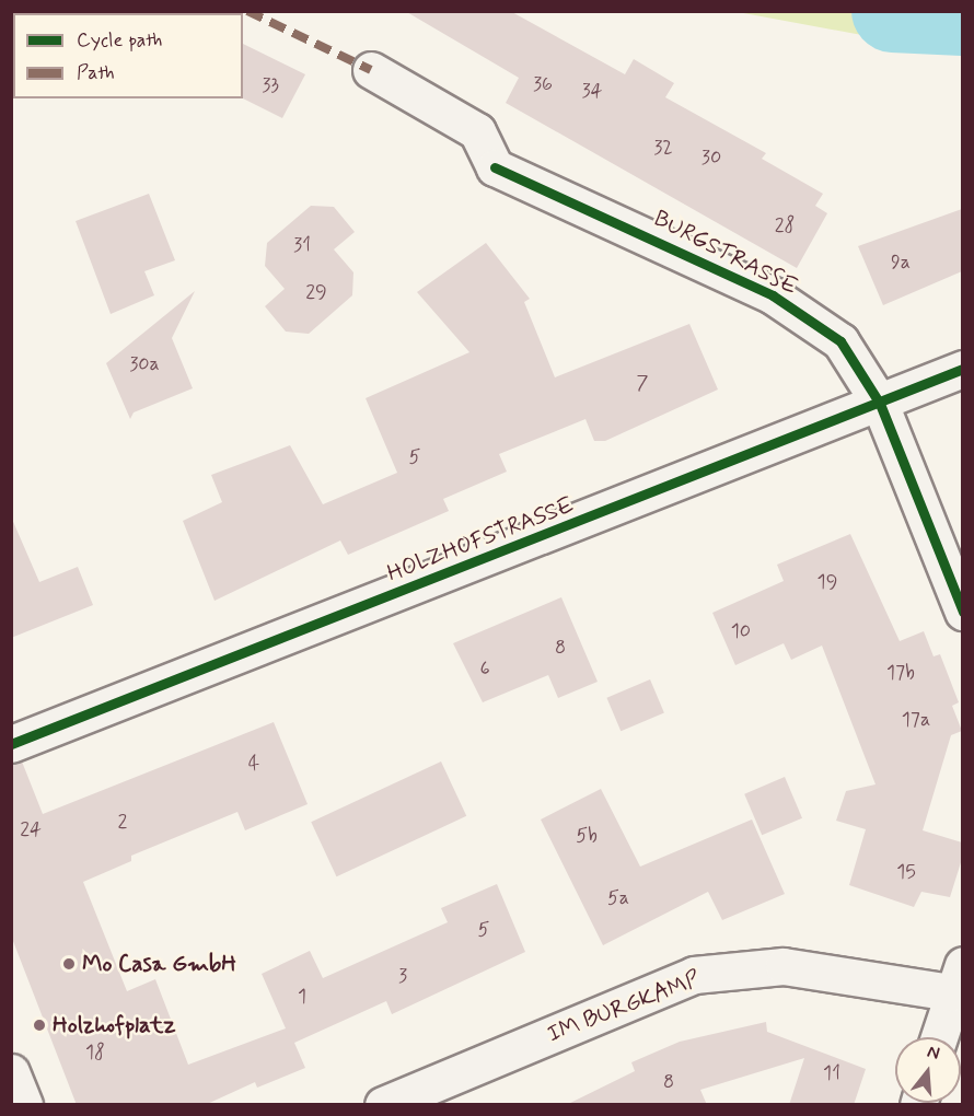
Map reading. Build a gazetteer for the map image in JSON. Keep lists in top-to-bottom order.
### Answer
{
  "streets": {
    "street": ["BURGSTRASSE", "HOLZHOFSTRASSE", "IM BURGKAMP"]
  },
  "crossings": [
    ["BURGSTRASSE", "HOLZHOFSTRASSE"]
  ],
  "places": ["Mo Casa GmbH", "Holzhofplatz"],
  "house_numbers": [
    "36",
    "33",
    "34",
    "32",
    "30",
    "28",
    "31",
    "9a",
    "29",
    "30a",
    "7",
    "5",
    "19",
    "10",
    "8",
    "6",
    "17b",
    "17a",
    "4",
    "2",
    "24",
    "5b",
    "15",
    "5a",
    "5",
    "3",
    "1",
    "18",
    "11",
    "8"
  ],
  "legend": ["Cycle path", "Path"],
  "north": "top"
}
